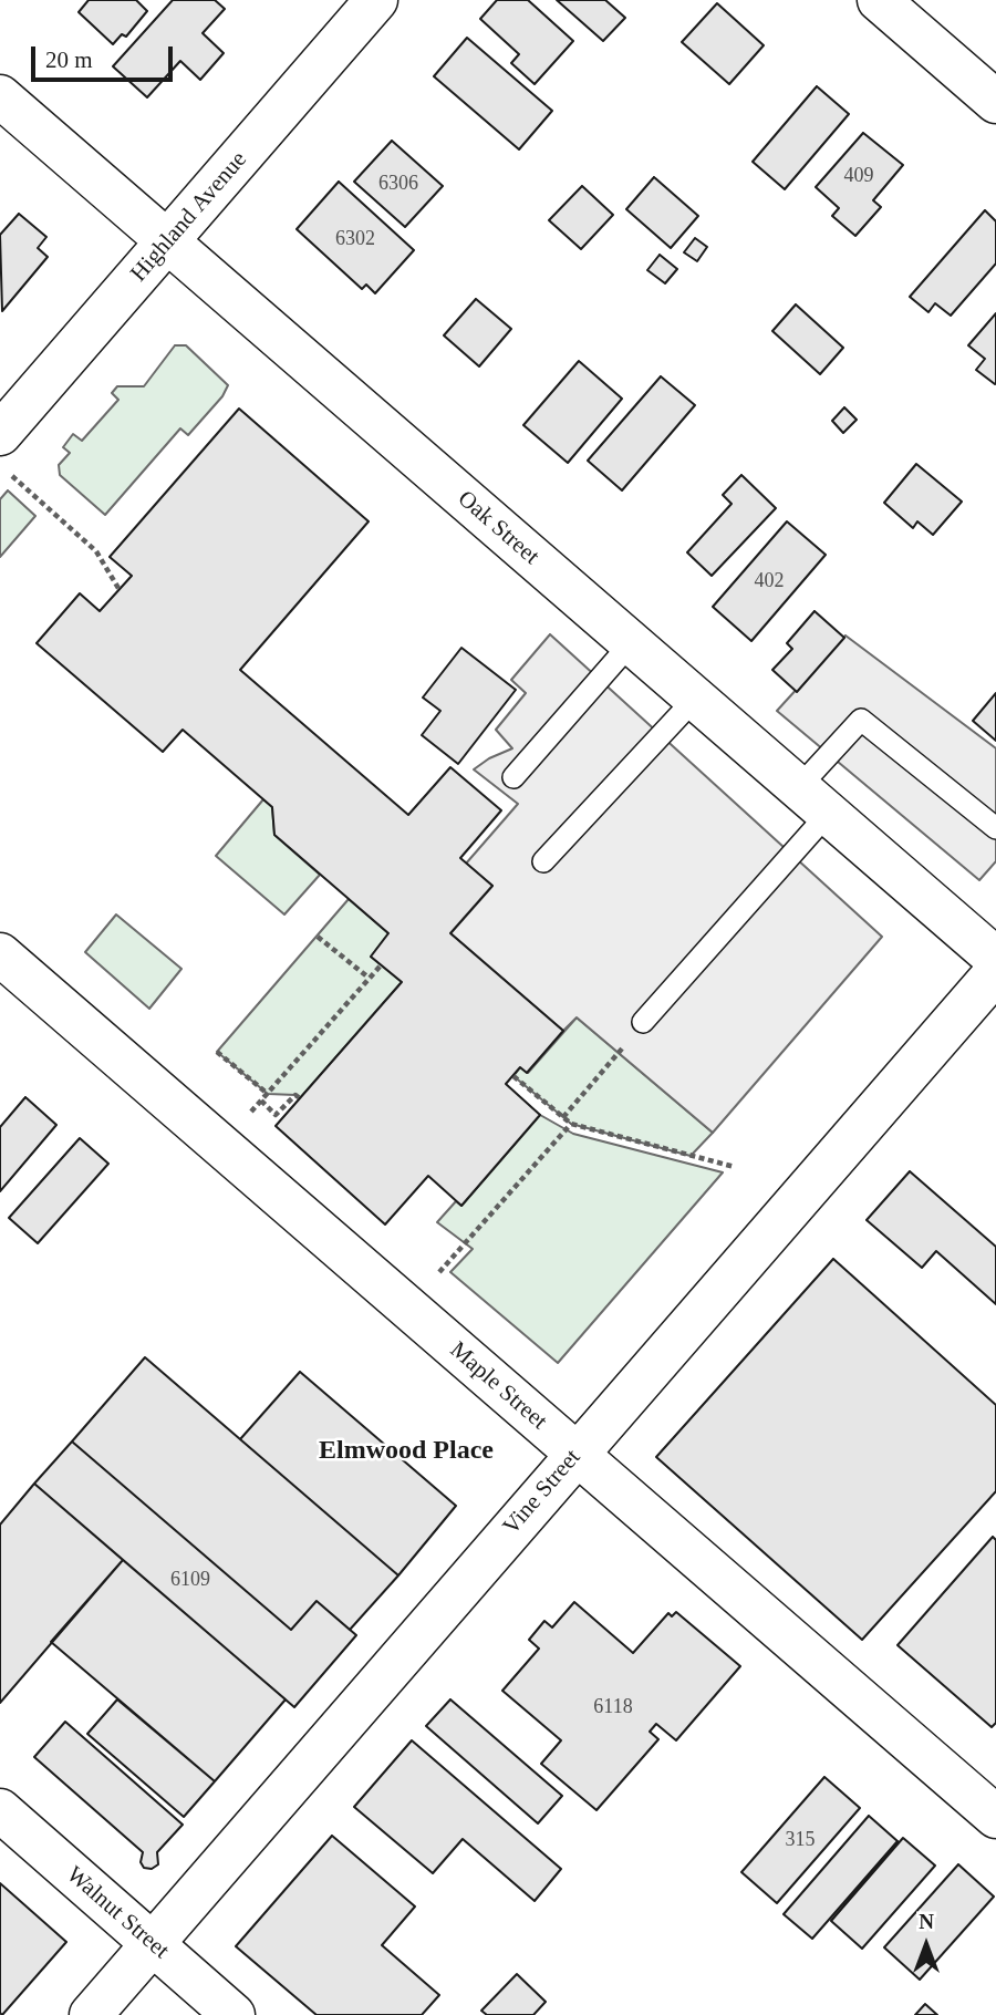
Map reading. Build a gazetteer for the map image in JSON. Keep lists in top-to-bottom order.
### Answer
{
  "streets": {
    "street": [
      "Highland Avenue",
      "Oak Street",
      "Maple Street",
      "Vine Street",
      "Walnut Street"
    ]
  },
  "crossings": [
    ["Highland Avenue", "Oak Street"],
    ["Maple Street", "Vine Street"],
    ["Vine Street", "Walnut Street"]
  ],
  "districts": ["Elmwood Place"],
  "house_numbers": [
    "409",
    "6306",
    "6302",
    "402",
    "6109",
    "6118",
    "315"
  ],
  "scale_bar": "20 m",
  "north": "top"
}
